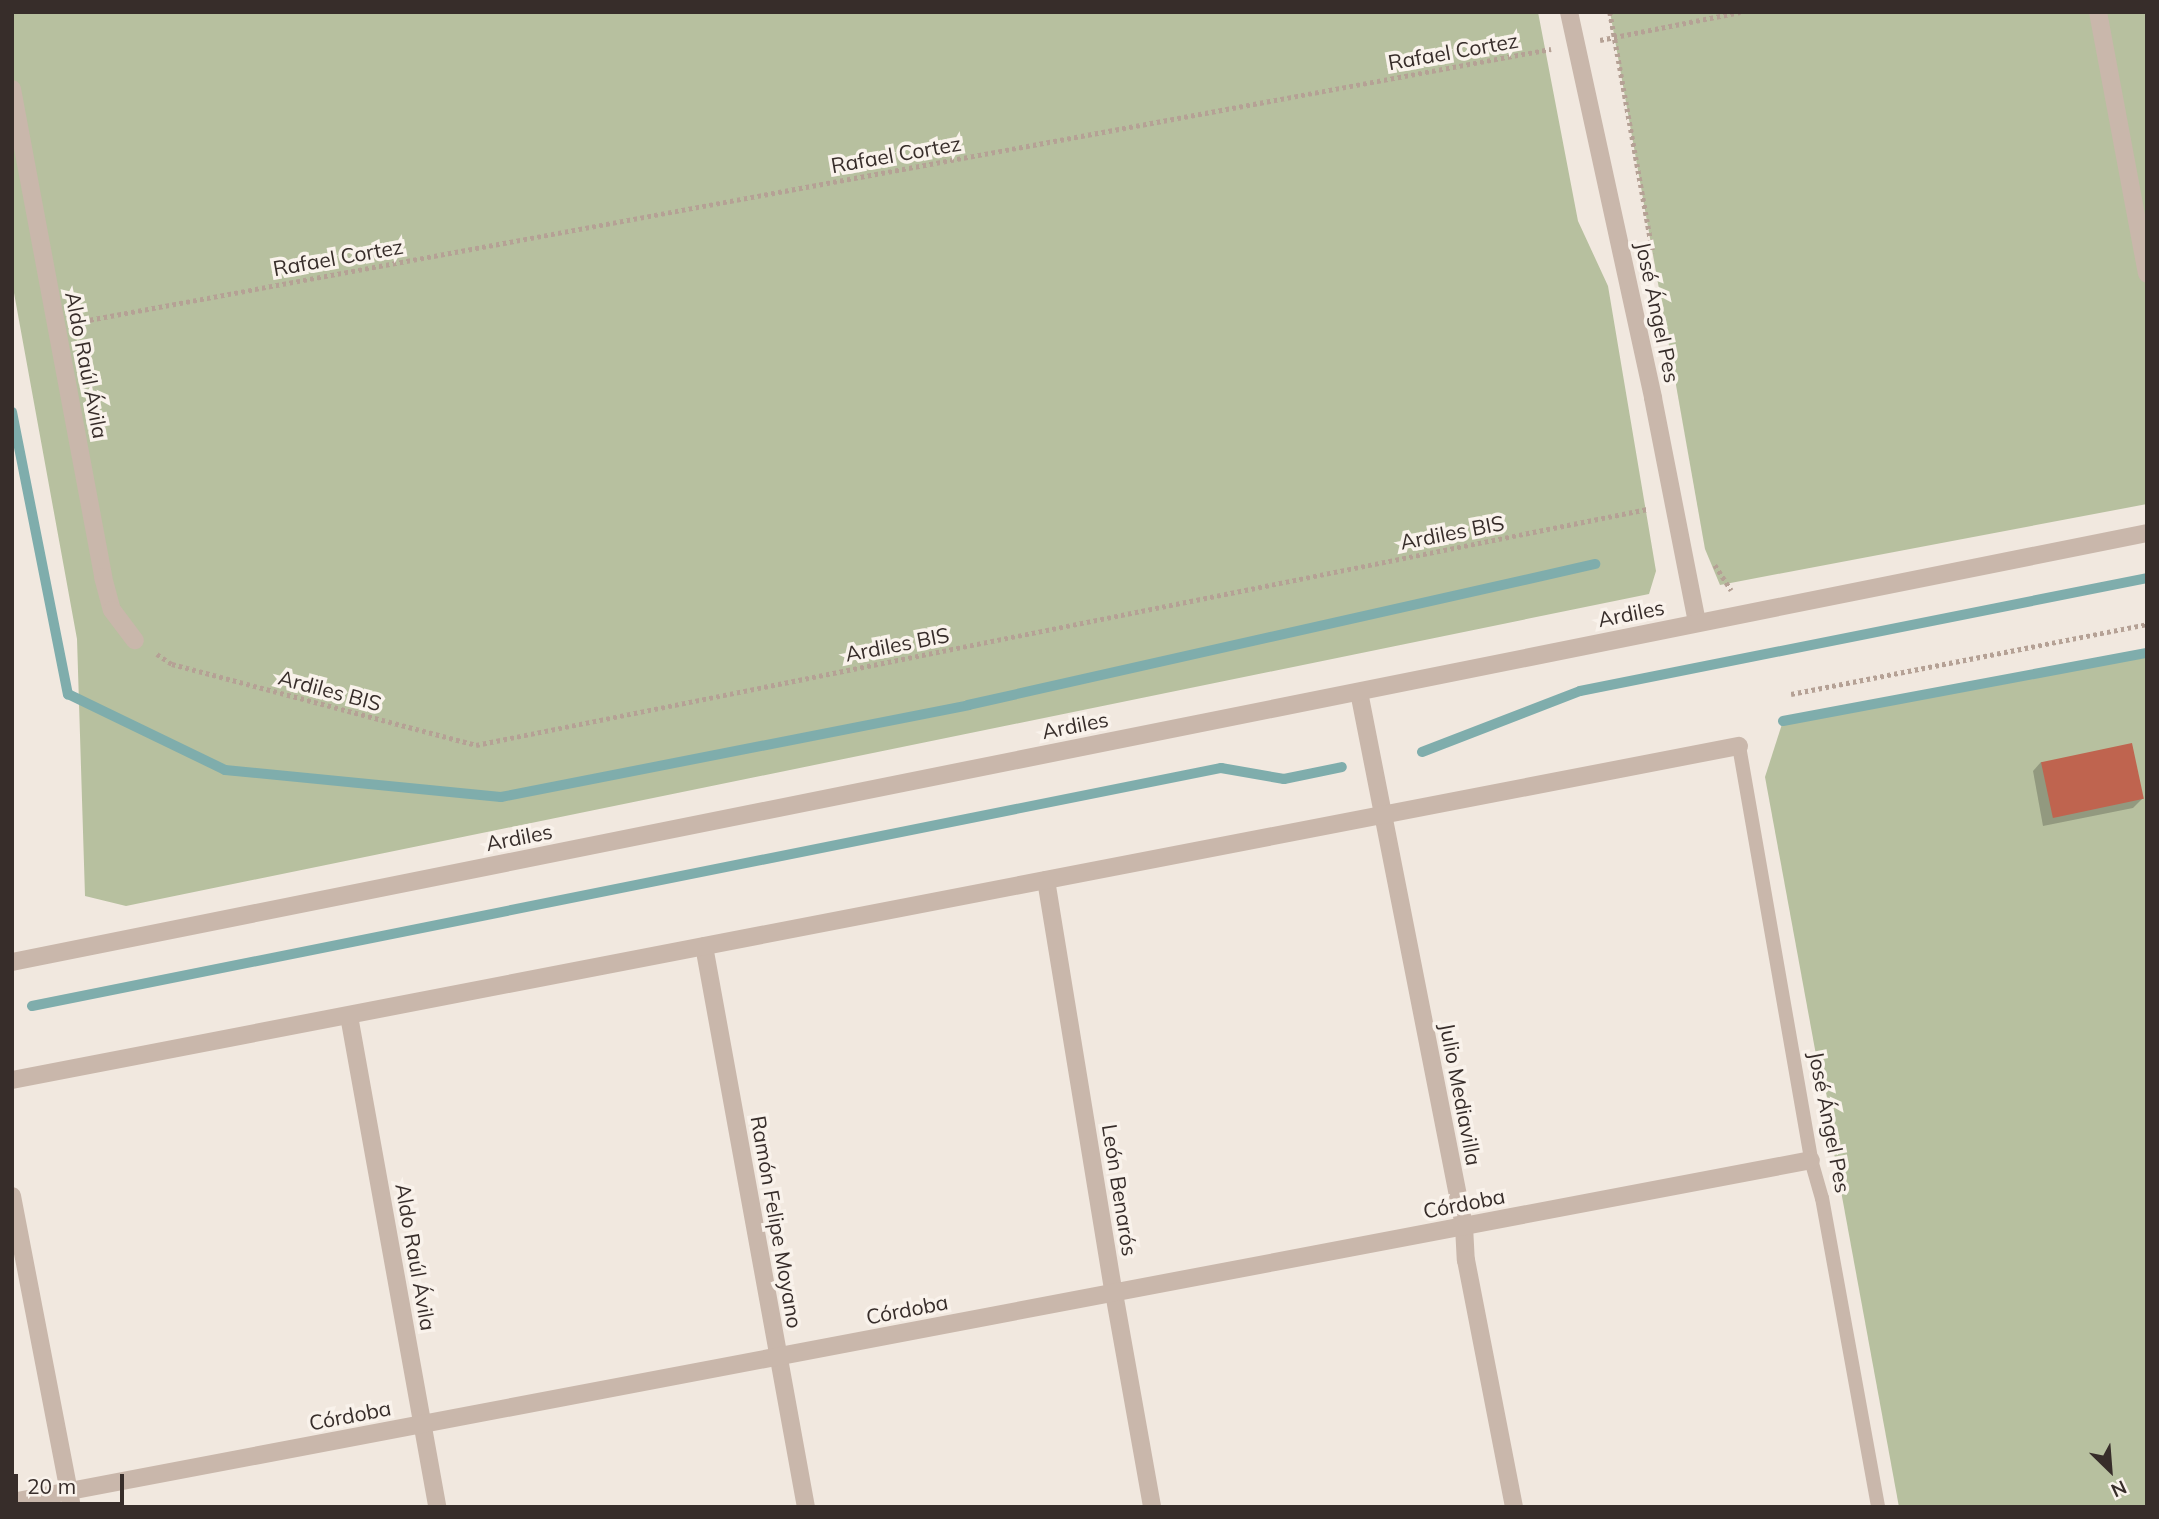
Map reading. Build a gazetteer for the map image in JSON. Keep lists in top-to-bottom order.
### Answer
{
  "streets": {
    "street": [
      "José Ángel Pes",
      "Aldo Raúl Ávila",
      "Ardiles",
      "Julio Mediavilla",
      "León Benarós",
      "Córdoba",
      "Ramón Felipe Moyano"
    ],
    "path": ["Rafael Cortez", "Ardiles BIS"]
  },
  "crossings": [
    ["Rafael Cortez", "José Ángel Pes"],
    ["Rafael Cortez", "Aldo Raúl Ávila"],
    ["José Ángel Pes", "Ardiles BIS"],
    ["José Ángel Pes", "Ardiles"],
    ["José Ángel Pes", "Córdoba"],
    ["Aldo Raúl Ávila", "Ardiles BIS"],
    ["Aldo Raúl Ávila", "Córdoba"],
    ["Ardiles", "Julio Mediavilla"],
    ["Julio Mediavilla", "Córdoba"],
    ["León Benarós", "Córdoba"],
    ["Córdoba", "Ramón Felipe Moyano"]
  ],
  "scale_bar": "20 m",
  "north": "bottom right"
}
